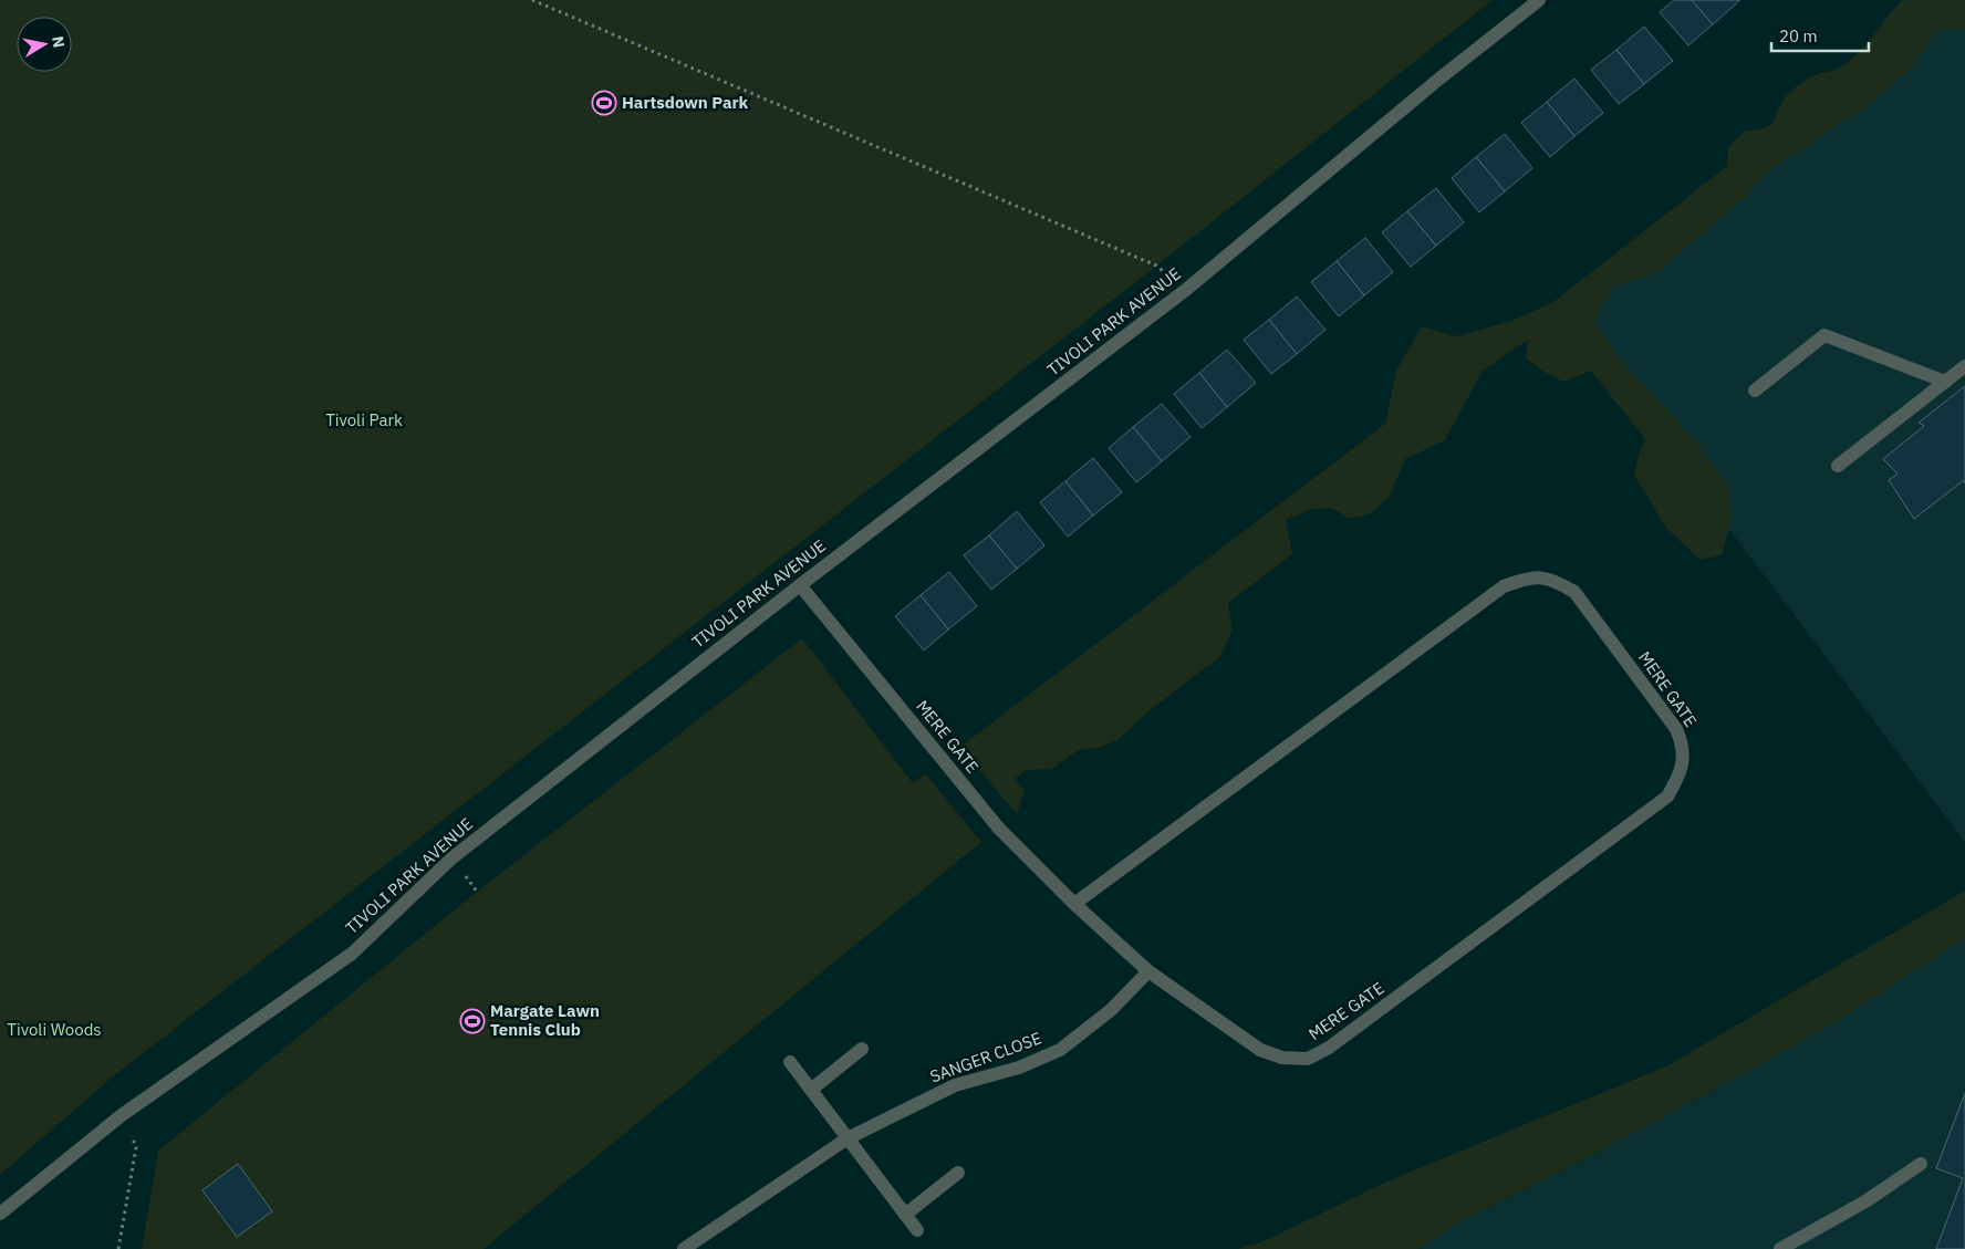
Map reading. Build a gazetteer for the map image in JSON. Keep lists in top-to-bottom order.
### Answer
{
  "streets": {
    "street": ["TIVOLI PARK AVENUE", "MERE GATE", "SANGER CLOSE"]
  },
  "crossings": [
    ["TIVOLI PARK AVENUE", "MERE GATE"],
    ["MERE GATE", "SANGER CLOSE"]
  ],
  "parks": ["Tivoli Park", "Tivoli Woods"],
  "places": {
    "sports": ["Hartsdown Park", "Margate Lawn Tennis Club"]
  },
  "scale_bar": "20 m",
  "north": "right"
}
